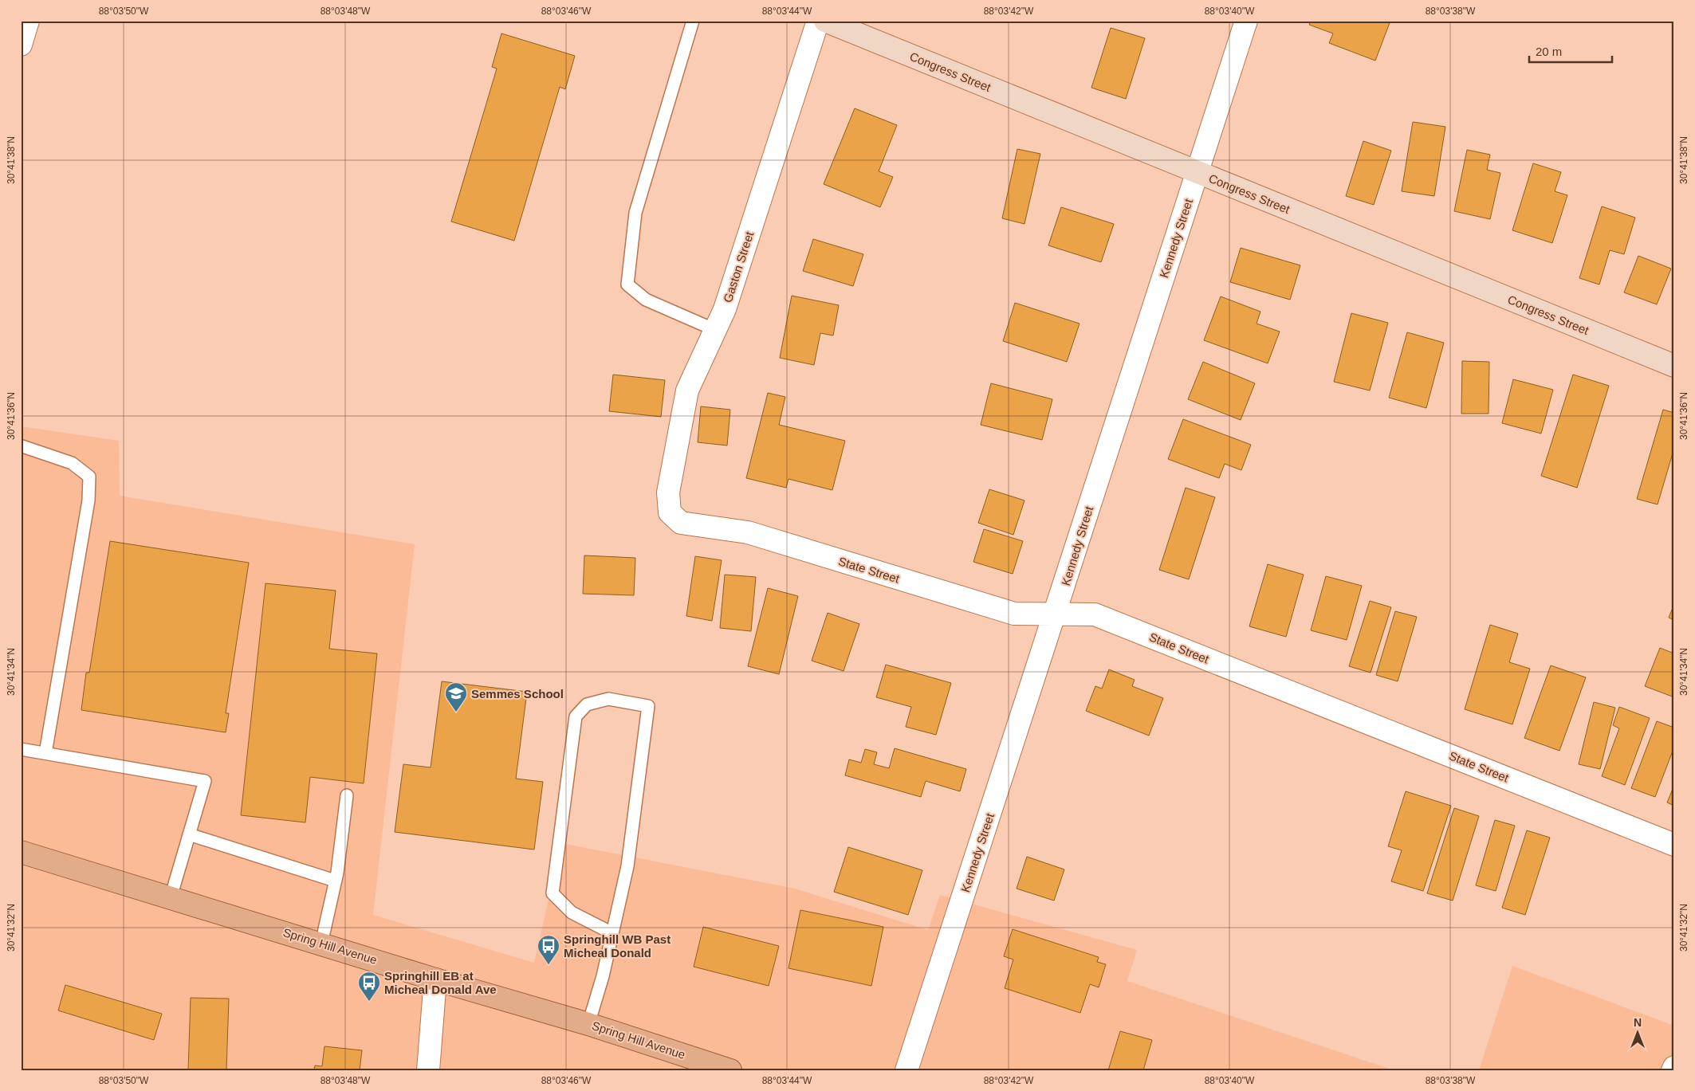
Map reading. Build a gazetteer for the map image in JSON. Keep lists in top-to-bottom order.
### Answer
{
  "streets": {
    "main road": ["Spring Hill Avenue"],
    "street": [
      "Congress Street",
      "Kennedy Street",
      "Gaston Street",
      "State Street"
    ]
  },
  "crossings": [
    ["Congress Street", "Kennedy Street"],
    ["Kennedy Street", "State Street"],
    ["Gaston Street", "State Street"]
  ],
  "places": {
    "school or university": ["Semmes School"],
    "bus stop": ["Springhill WB Past Micheal Donald", "Springhill EB at Micheal Donald Ave"]
  },
  "scale_bar": "20 m",
  "north": "top",
  "coordinates": [
    "88°03'50\"W",
    "88°03'48\"W",
    "88°03'46\"W",
    "88°03'44\"W",
    "88°03'42\"W",
    "88°03'40\"W",
    "88°03'38\"W",
    "30°41'38\"N",
    "30°41'36\"N",
    "30°41'34\"N",
    "30°41'32\"N"
  ]
}
